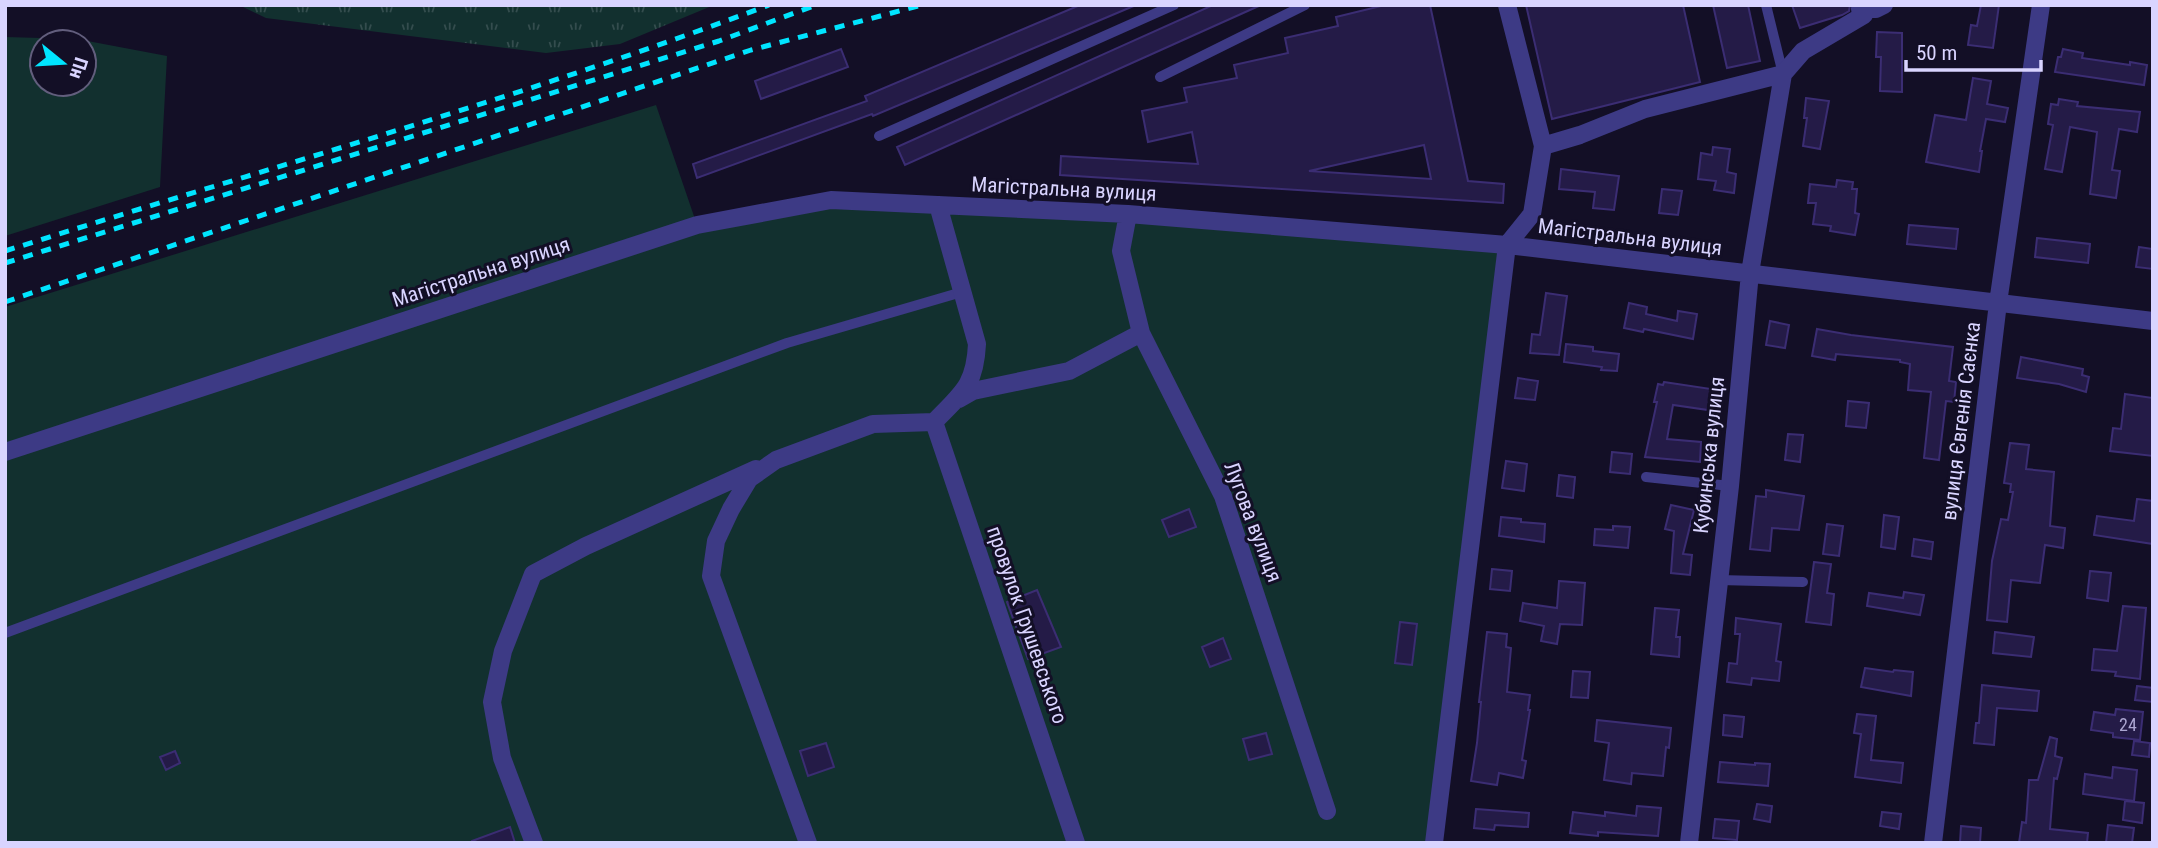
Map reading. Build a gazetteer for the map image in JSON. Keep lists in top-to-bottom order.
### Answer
{
  "streets": {
    "street": [
      "Магістральна вулиця",
      "вулиця Євгенія Саєнка",
      "Кубинська вулиця",
      "Лугова вулиця",
      "провулок Грушевського"
    ]
  },
  "crossings": [
    ["Магістральна вулиця", "вулиця Євгенія Саєнка"],
    ["Магістральна вулиця", "Кубинська вулиця"],
    ["Магістральна вулиця", "Лугова вулиця"]
  ],
  "house_numbers": ["24"],
  "scale_bar": "50 m",
  "north": "right"
}
